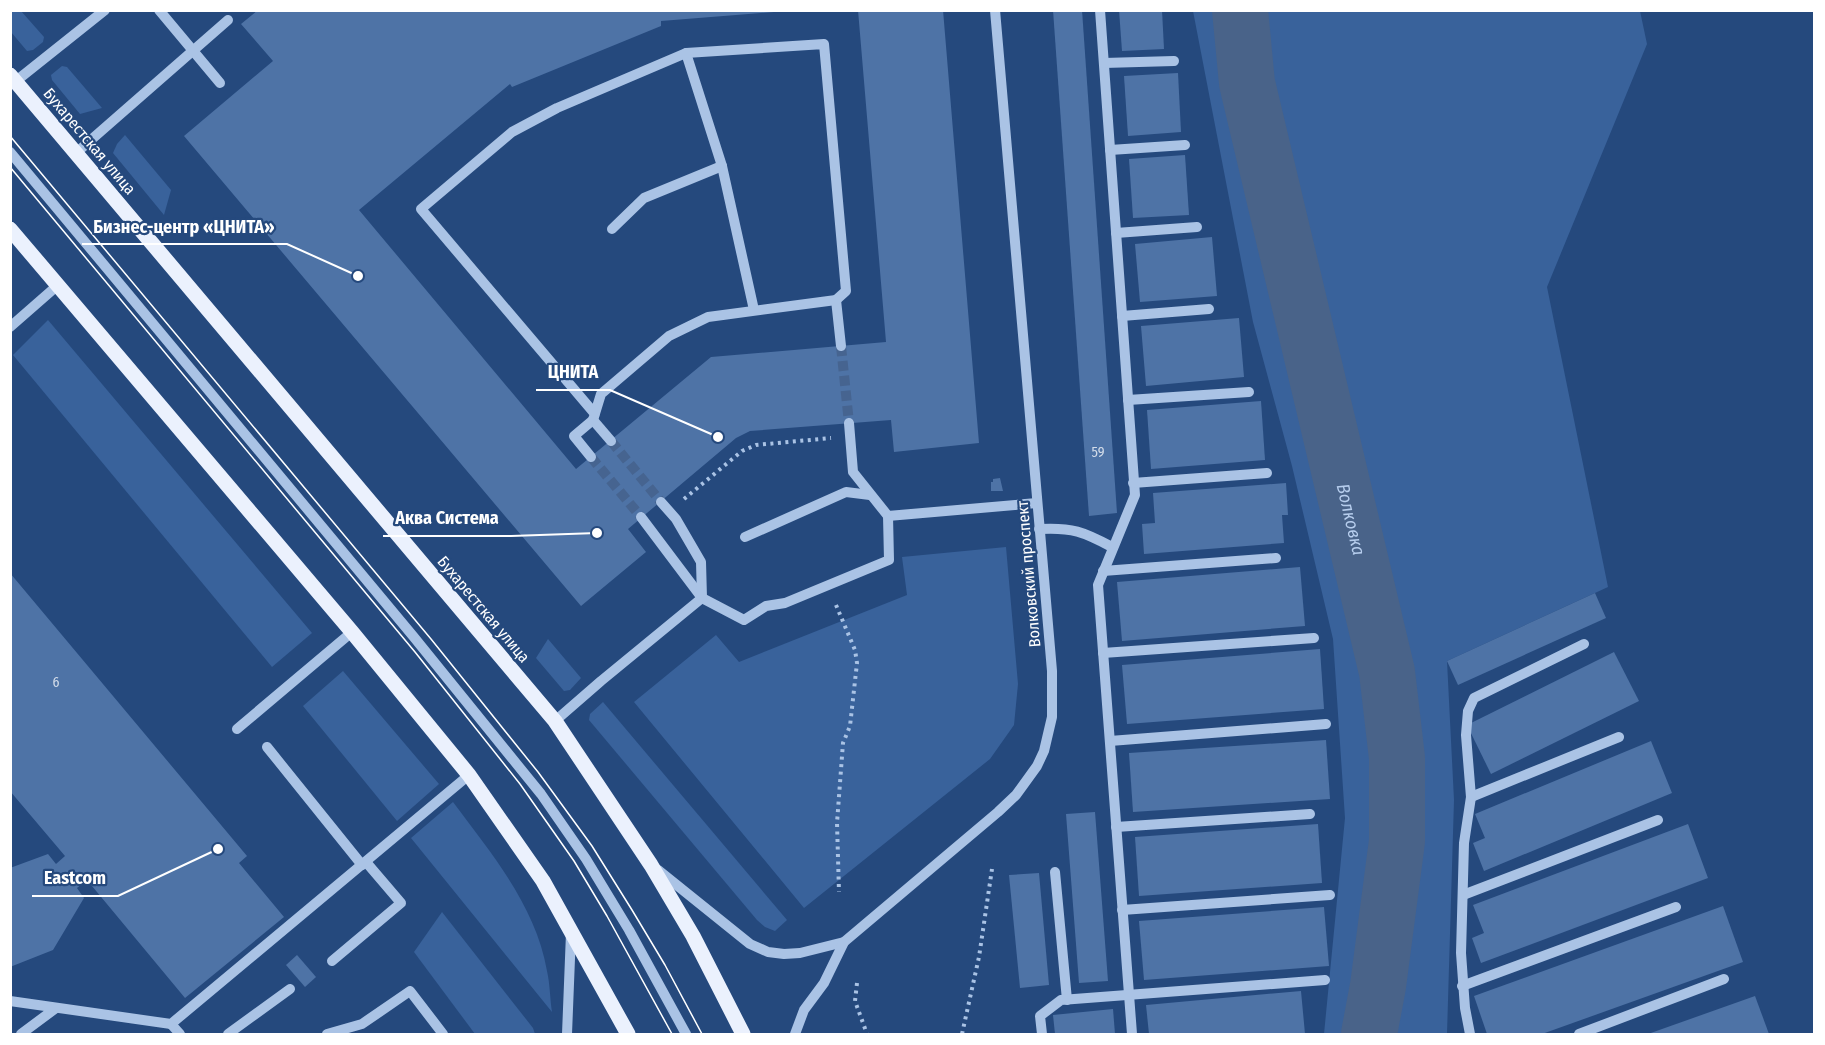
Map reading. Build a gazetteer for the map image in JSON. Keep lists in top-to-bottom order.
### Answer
{
  "streets": {
    "main road": ["Бухарестская улица"],
    "street": ["Волковский проспект"]
  },
  "water": ["Волковка"],
  "places": [
    "Бизнес-центр «ЦНИТА»",
    "ЦНИТА",
    "Аква Система",
    "Eastcom"
  ],
  "house_numbers": ["59", "6"]
}
